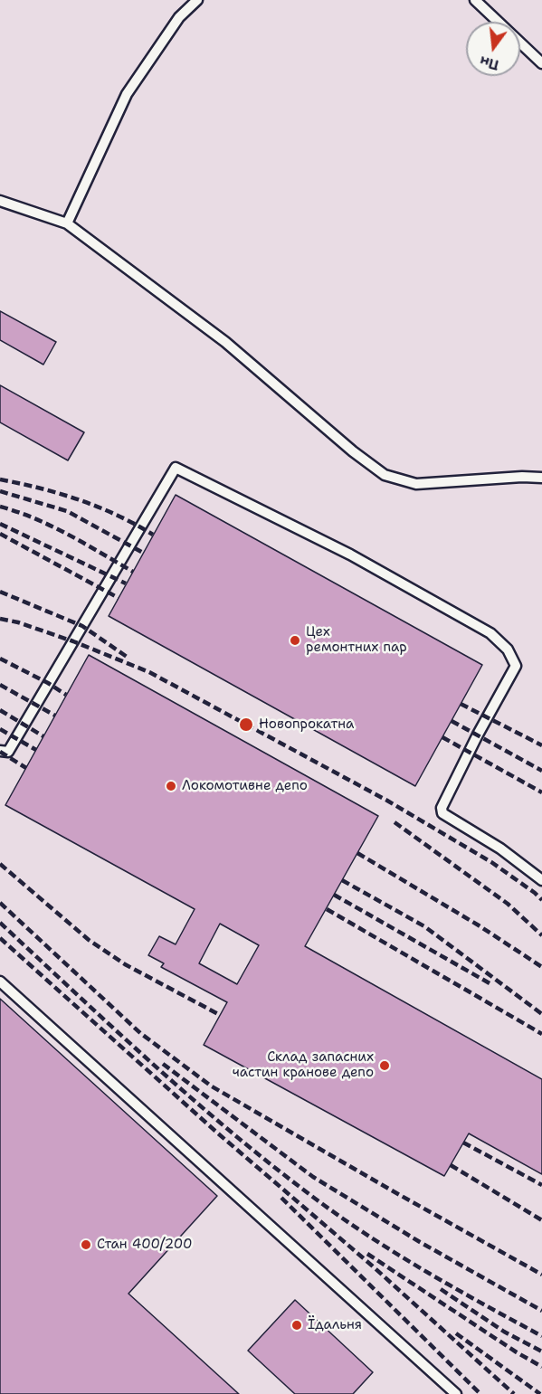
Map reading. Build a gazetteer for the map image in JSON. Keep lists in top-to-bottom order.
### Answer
{
  "places": [
    "Цех ремонтних пар",
    "Новопрокатна",
    "Локомотивне депо",
    "Склад запасних частин кранове депо",
    "Стан 400/200",
    "Їдальня"
  ],
  "north": "bottom"
}
